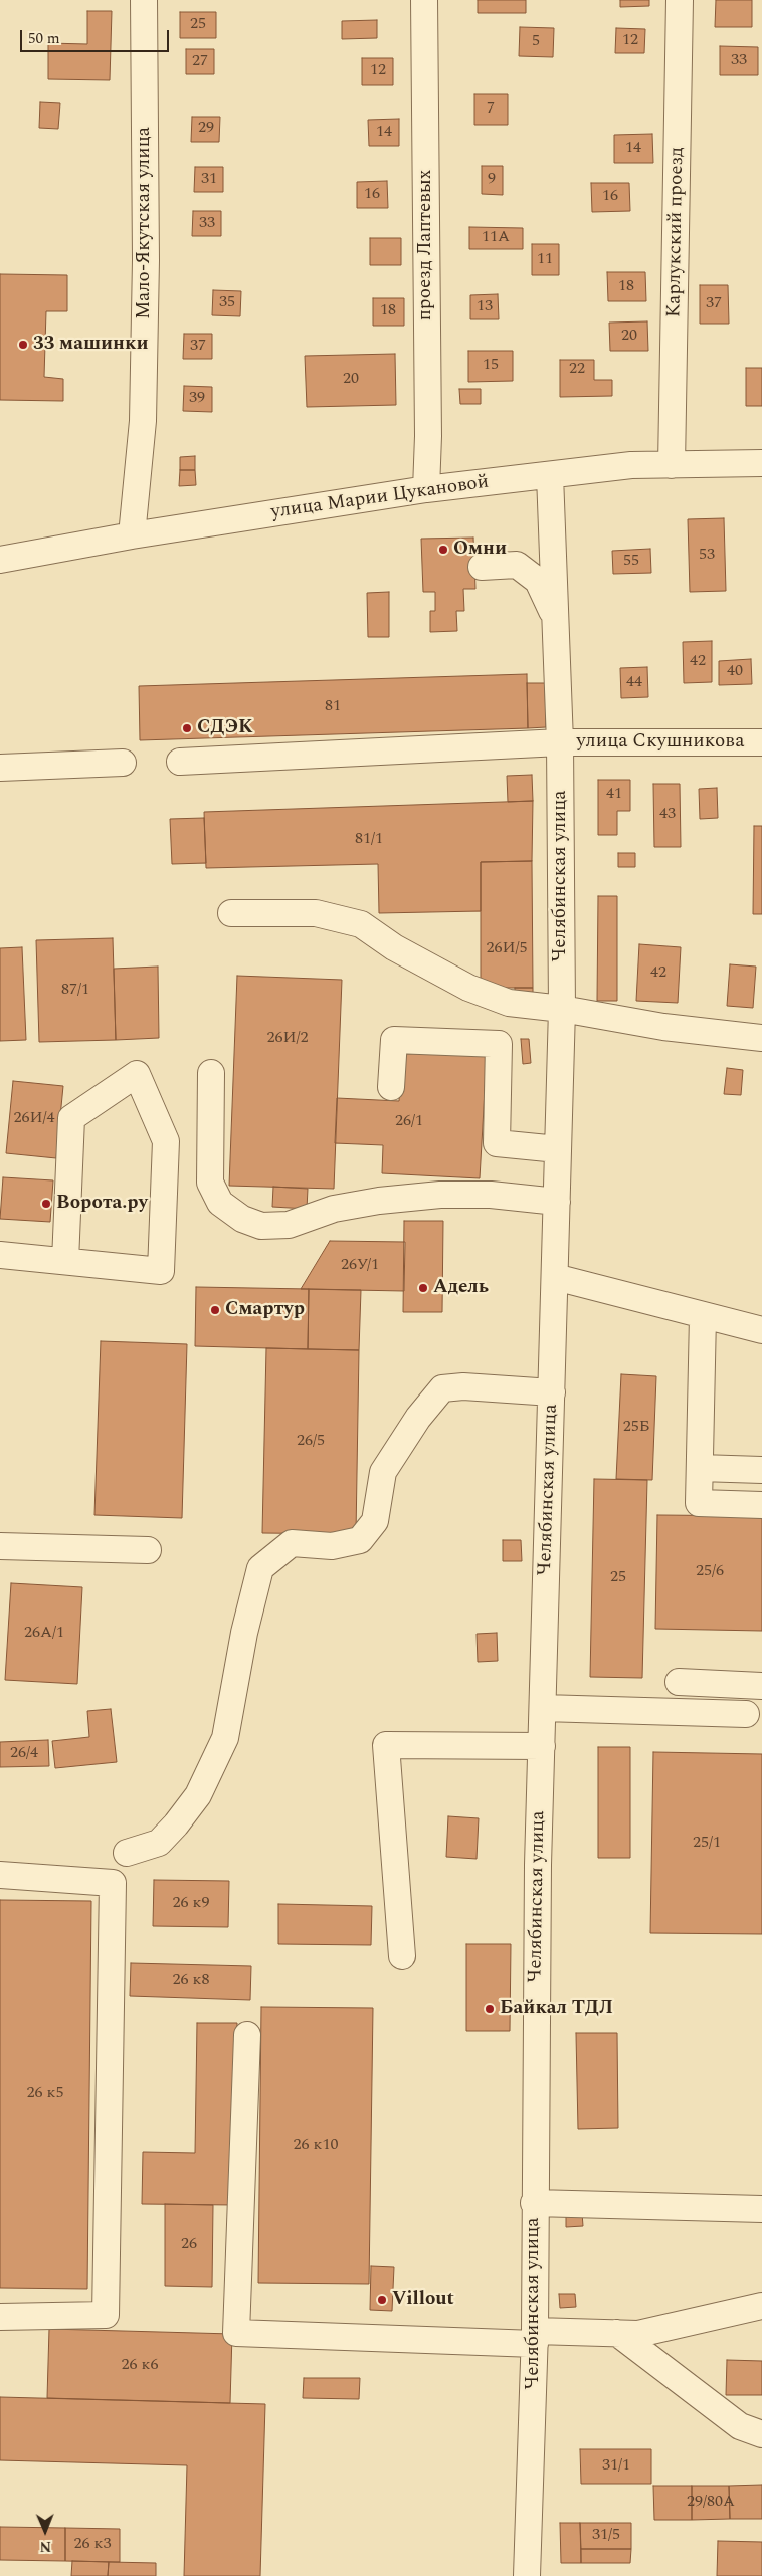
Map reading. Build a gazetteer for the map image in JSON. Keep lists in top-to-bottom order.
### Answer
{
  "streets": {
    "street": [
      "Мало-Якутская улица",
      "Карлукский проезд",
      "проезд Лаптевых",
      "улица Марии Цукановой",
      "улица Скушникова",
      "Челябинская улица"
    ]
  },
  "crossings": [
    ["Мало-Якутская улица", "улица Марии Цукановой"],
    ["Карлукский проезд", "улица Марии Цукановой"],
    ["проезд Лаптевых", "улица Марии Цукановой"],
    ["улица Марии Цукановой", "Челябинская улица"],
    ["улица Скушникова", "Челябинская улица"]
  ],
  "places": [
    "33 машинки",
    "Омни",
    "СДЭК",
    "Ворота.ру",
    "Адель",
    "Смартур",
    "Байкал ТДЛ",
    "Villout"
  ],
  "house_numbers": [
    "25",
    "12",
    "5",
    "33",
    "27",
    "12",
    "7",
    "29",
    "14",
    "14",
    "31",
    "9",
    "16",
    "16",
    "33",
    "11А",
    "11",
    "18",
    "35",
    "37",
    "13",
    "18",
    "20",
    "37",
    "15",
    "22",
    "20",
    "39",
    "53",
    "55",
    "42",
    "40",
    "44",
    "81",
    "41",
    "43",
    "81/1",
    "26И/5",
    "42",
    "87/1",
    "26И/2",
    "26И/4",
    "26/1",
    "26У/1",
    "25Б",
    "26/5",
    "25/6",
    "25",
    "26А/1",
    "26/4",
    "25/1",
    "26 к9",
    "26 к8",
    "26 к5",
    "26 к10",
    "26",
    "26 к6",
    "31/1",
    "29/80А",
    "31/5",
    "26 к3"
  ],
  "scale_bar": "50 m",
  "north": "bottom"
}
